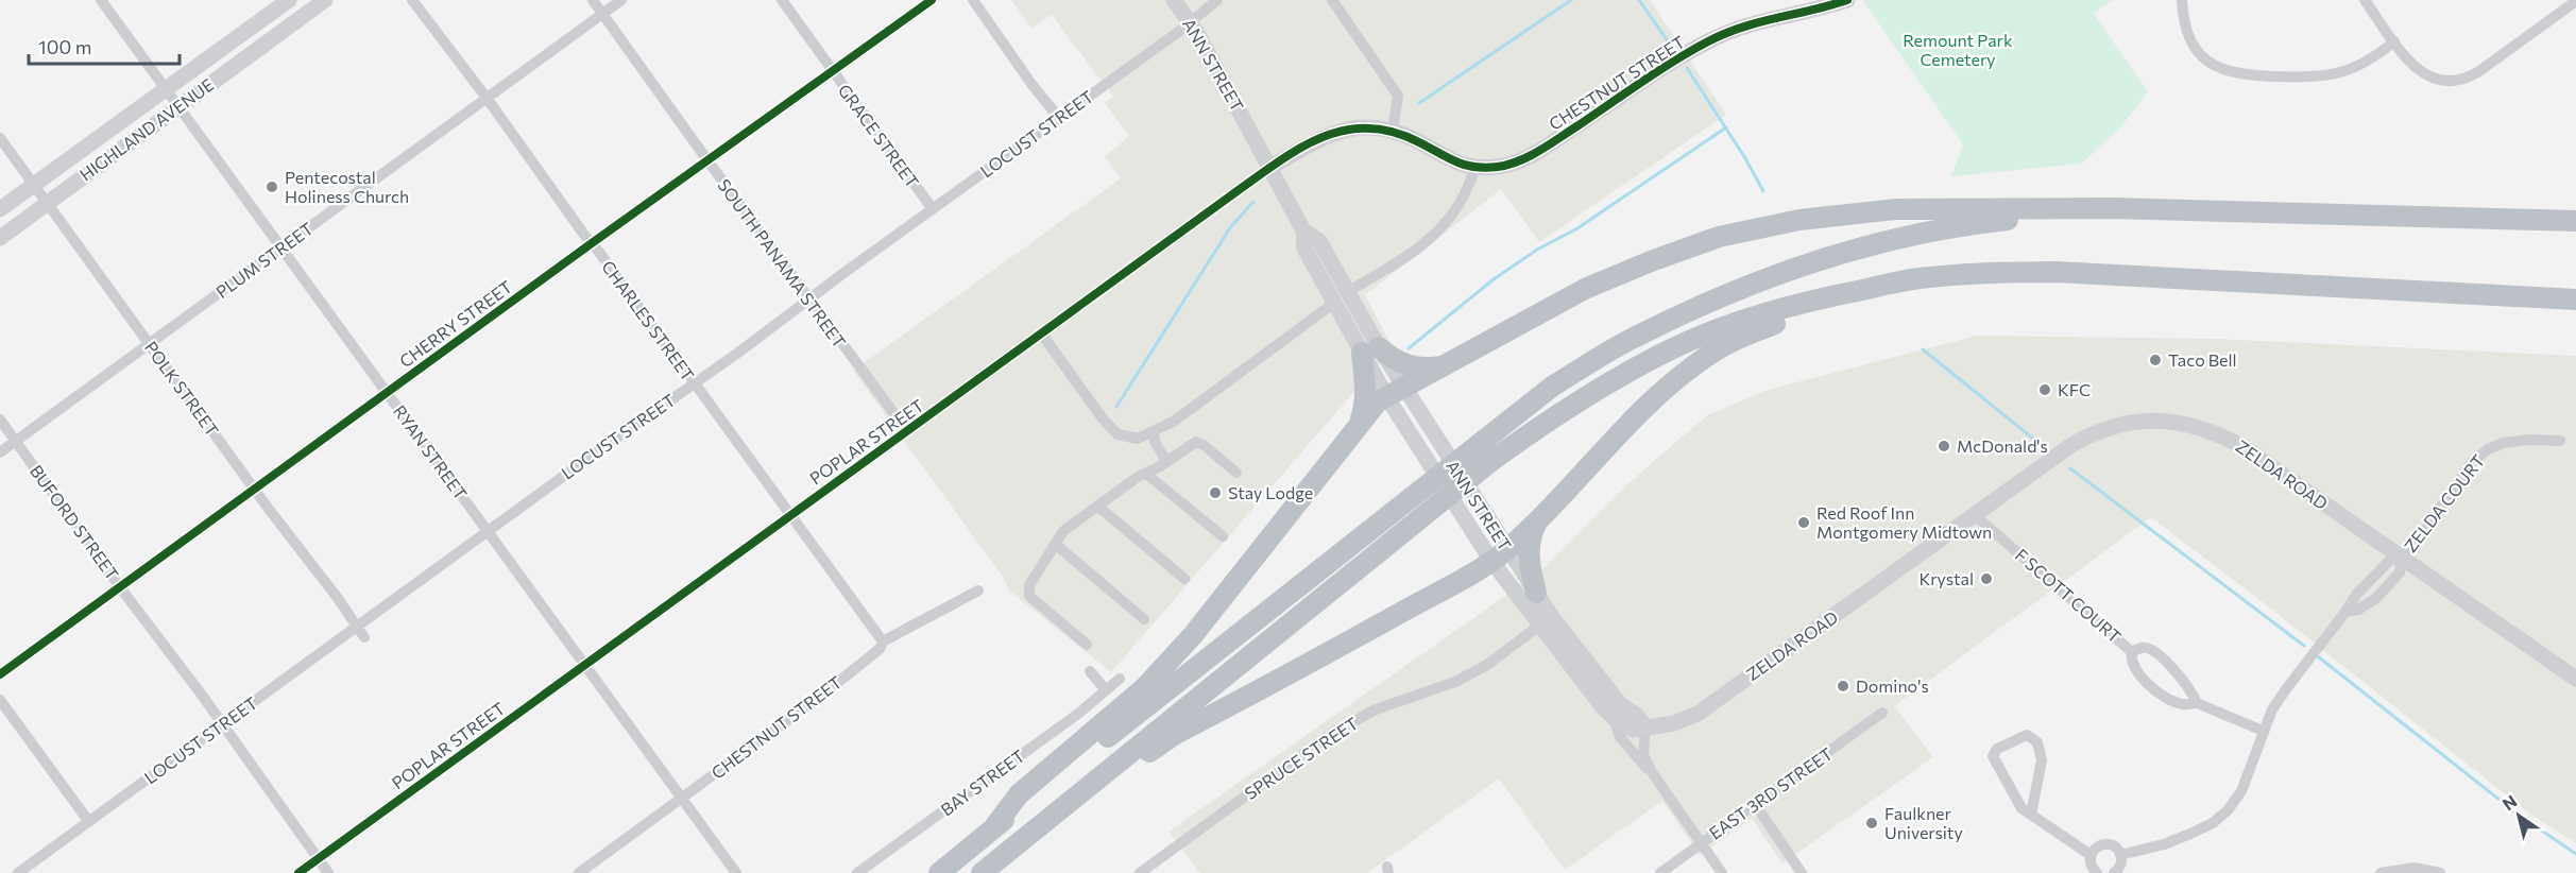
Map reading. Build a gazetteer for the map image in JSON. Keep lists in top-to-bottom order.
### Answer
{
  "streets": {
    "main road": [
      "ANN STREET",
      "CHESTNUT STREET",
      "HIGHLAND AVENUE",
      "POPLAR STREET",
      "ZELDA ROAD"
    ],
    "street": [
      "LOCUST STREET",
      "GRACE STREET",
      "PLUM STREET",
      "SOUTH PANAMA STREET",
      "CHARLES STREET",
      "CHERRY STREET",
      "POLK STREET",
      "RYAN STREET",
      "ZELDA COURT",
      "BUFORD STREET",
      "F SCOTT COURT",
      "SPRUCE STREET",
      "BAY STREET",
      "EAST 3RD STREET"
    ]
  },
  "crossings": [
    ["ANN STREET", "LOCUST STREET"],
    ["ANN STREET", "POPLAR STREET"],
    ["ANN STREET", "ZELDA ROAD"],
    ["ANN STREET", "SPRUCE STREET"],
    ["ANN STREET", "EAST 3RD STREET"],
    ["CHESTNUT STREET", "CHARLES STREET"],
    ["CHESTNUT STREET", "POPLAR STREET"],
    ["CHESTNUT STREET", "RYAN STREET"],
    ["HIGHLAND AVENUE", "POLK STREET"],
    ["HIGHLAND AVENUE", "RYAN STREET"],
    ["LOCUST STREET", "GRACE STREET"],
    ["LOCUST STREET", "SOUTH PANAMA STREET"],
    ["LOCUST STREET", "CHARLES STREET"],
    ["LOCUST STREET", "POLK STREET"],
    ["LOCUST STREET", "RYAN STREET"],
    ["LOCUST STREET", "BUFORD STREET"],
    ["GRACE STREET", "CHERRY STREET"],
    ["PLUM STREET", "SOUTH PANAMA STREET"],
    ["PLUM STREET", "CHARLES STREET"],
    ["PLUM STREET", "POLK STREET"],
    ["PLUM STREET", "RYAN STREET"],
    ["PLUM STREET", "BUFORD STREET"],
    ["SOUTH PANAMA STREET", "CHERRY STREET"],
    ["SOUTH PANAMA STREET", "POPLAR STREET"],
    ["CHARLES STREET", "CHERRY STREET"],
    ["CHARLES STREET", "POPLAR STREET"],
    ["CHERRY STREET", "POLK STREET"],
    ["CHERRY STREET", "RYAN STREET"],
    ["CHERRY STREET", "BUFORD STREET"],
    ["POPLAR STREET", "RYAN STREET"],
    ["POPLAR STREET", "BUFORD STREET"],
    ["ZELDA ROAD", "ZELDA COURT"],
    ["ZELDA ROAD", "F SCOTT COURT"],
    ["ZELDA COURT", "F SCOTT COURT"]
  ],
  "parks": ["Remount Park Cemetery"],
  "places": [
    "Pentecostal Holiness Church",
    "Taco Bell",
    "KFC",
    "McDonald's",
    "Stay Lodge",
    "Red Roof Inn Montgomery Midtown",
    "Krystal",
    "Domino's",
    "Faulkner University"
  ],
  "scale_bar": "100 m",
  "north": "top left"
}
